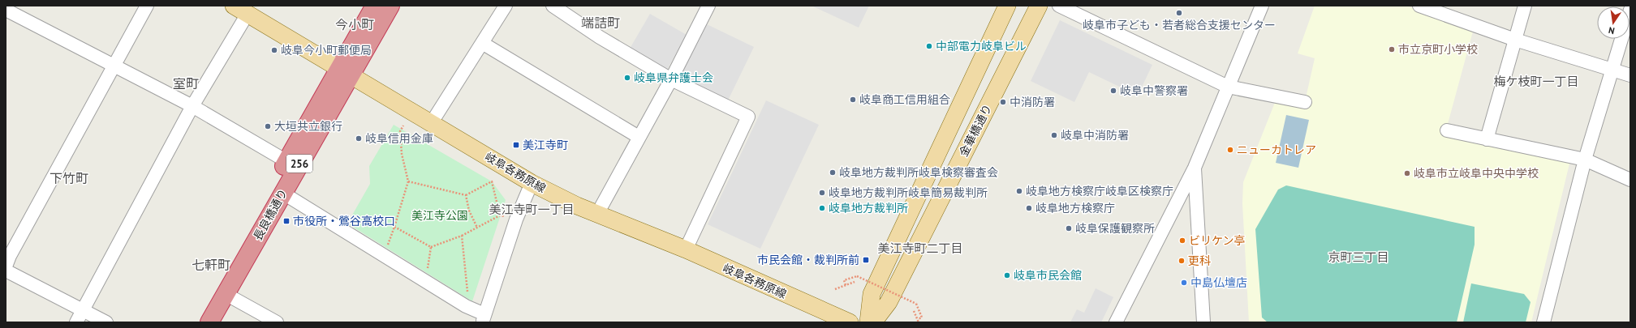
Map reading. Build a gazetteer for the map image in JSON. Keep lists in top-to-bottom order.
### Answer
{
  "streets": {
    "highway": ["256", "長良橋通り"],
    "main road": ["金華橋通り", "岐阜各務原線"]
  },
  "crossings": [
    ["岐阜各務原線", "長良橋通り"]
  ],
  "districts": [
    "端詰町",
    "今小町",
    "梅ケ枝町一丁目",
    "室町",
    "下竹町",
    "美江寺町一丁目",
    "美江寺町二丁目",
    "京町三丁目",
    "七軒町"
  ],
  "parks": ["美江寺公園"],
  "places": {
    "other": [
      "岐阜市子ども・若者総合支援センター",
      "中部電力岐阜ビル",
      "市立京町小学校",
      "岐阜今小町郵便局",
      "岐阜県弁護士会",
      "岐阜中警察署",
      "岐阜商工信用組合",
      "中消防署",
      "大垣共立銀行",
      "岐阜中消防署",
      "岐阜信用金庫",
      "ニューカトレア",
      "岐阜地方裁判所岐阜検察審査会",
      "岐阜市立岐阜中央中学校",
      "岐阜地方検察庁岐阜区検察庁",
      "岐阜地方裁判所岐阜簡易裁判所",
      "岐阜地方裁判所",
      "岐阜地方検察庁",
      "岐阜保護観察所",
      "ビリケン亭",
      "更科",
      "岐阜市民会館",
      "中島仏壇店"
    ],
    "transit": ["美江寺町", "市役所・鶯谷高校口", "市民会館・裁判所前"]
  },
  "north": "bottom"
}
